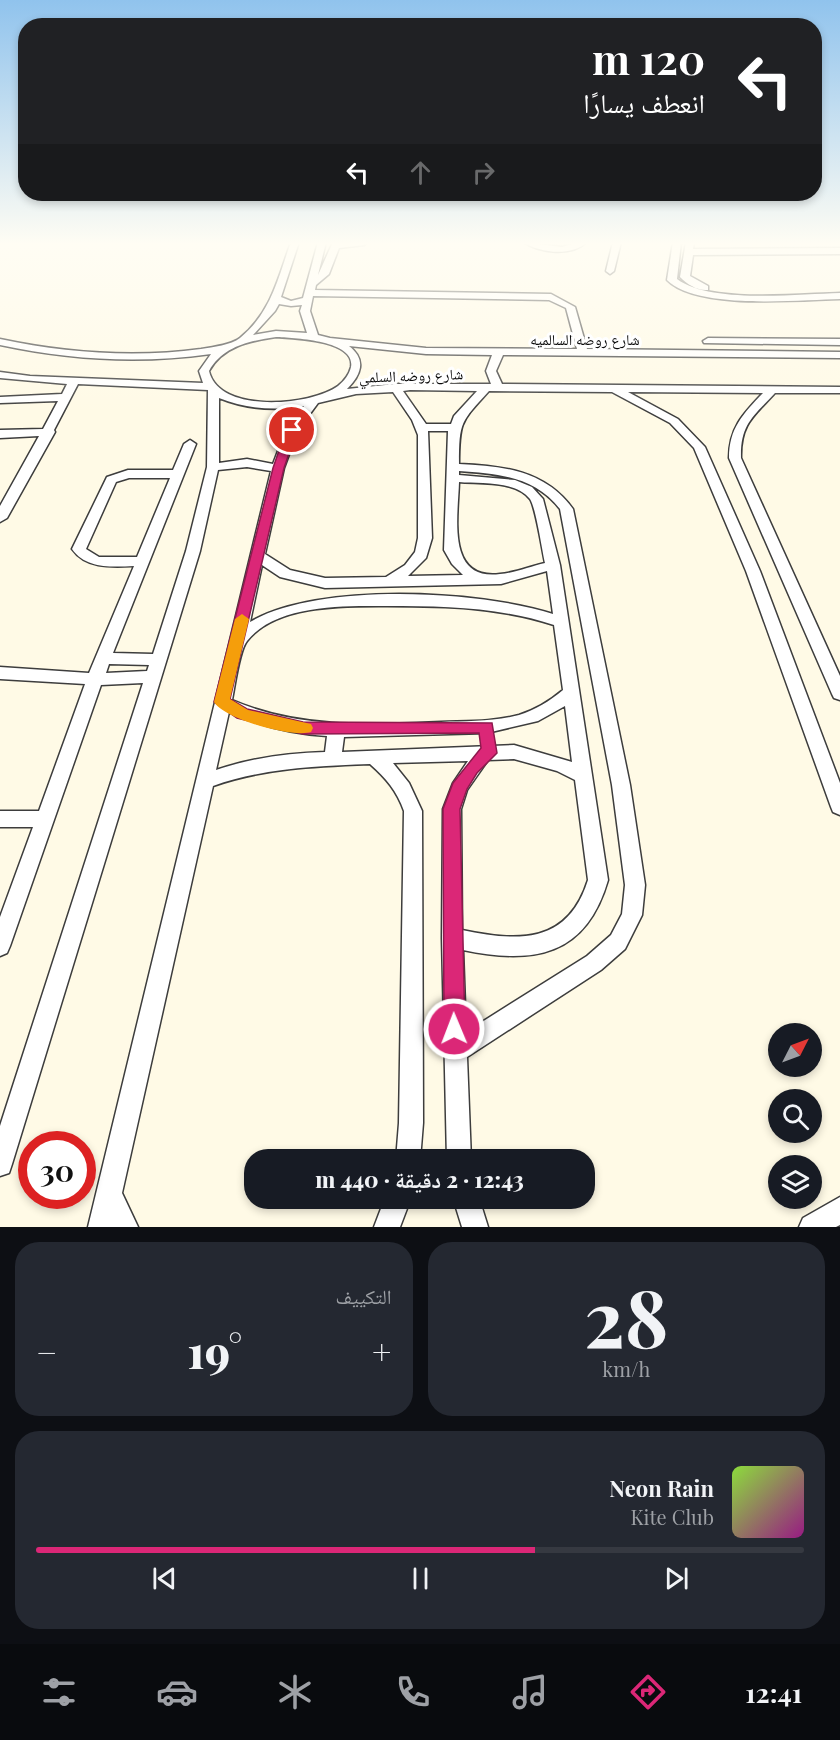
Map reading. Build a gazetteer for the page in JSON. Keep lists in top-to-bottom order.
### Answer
{
  "streets": {
    "street": ["شارع روضه السالميه", "شارع روضه السلمي"]
  },
  "north": "top right",
  "page": {
    "turn": ["120 m", "انعطف يسارًا"],
    "limit": "30",
    "trip": "12:43 · 2 دقيقة · 440 m",
    "tile": [
      ["28", "km/h"],
      "التكييف"
    ],
    "heat": ["−", "19°", "+"],
    "song": ["Neon Rain", "Kite Club"],
    "tabs": "12:41"
  }
}
